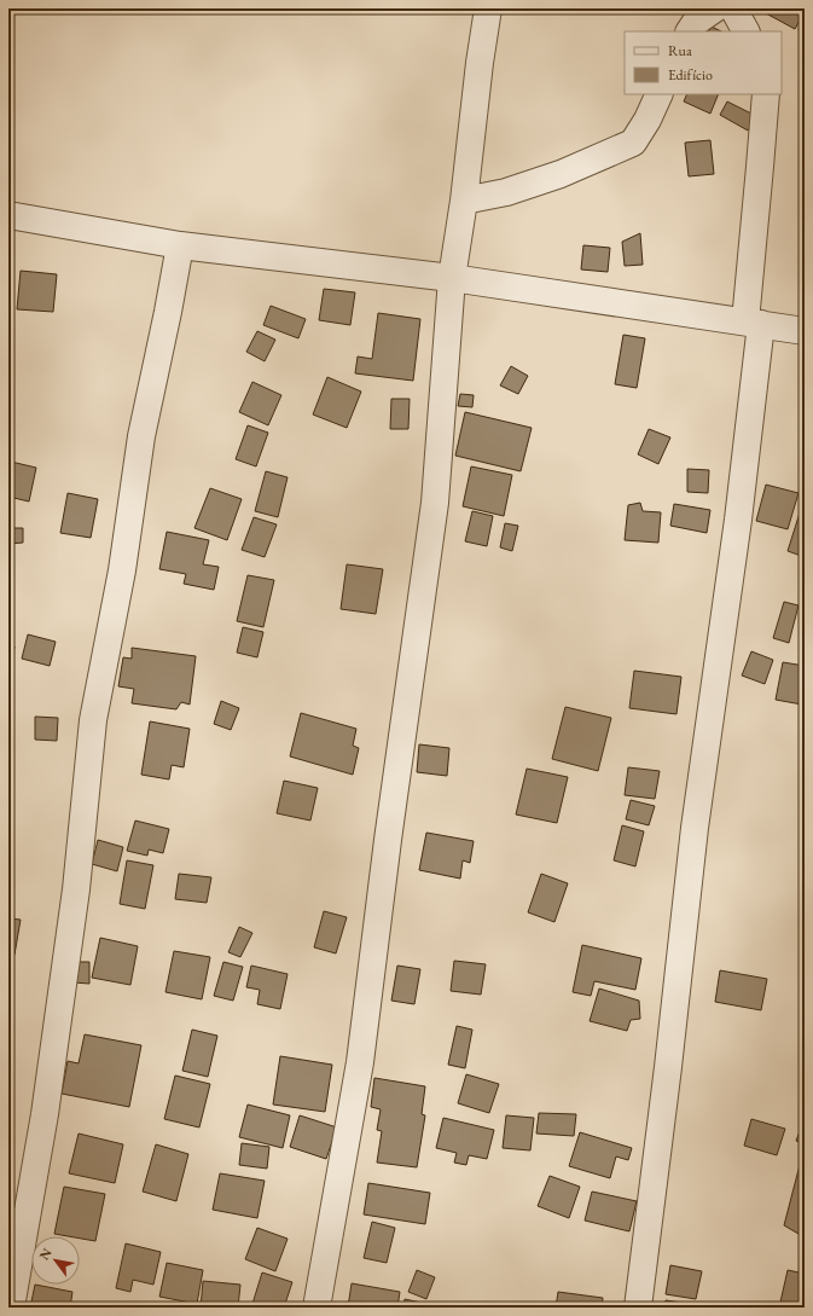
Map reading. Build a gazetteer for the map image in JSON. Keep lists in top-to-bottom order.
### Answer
{
  "legend": ["Rua", "Edifício"],
  "north": "top left"
}
